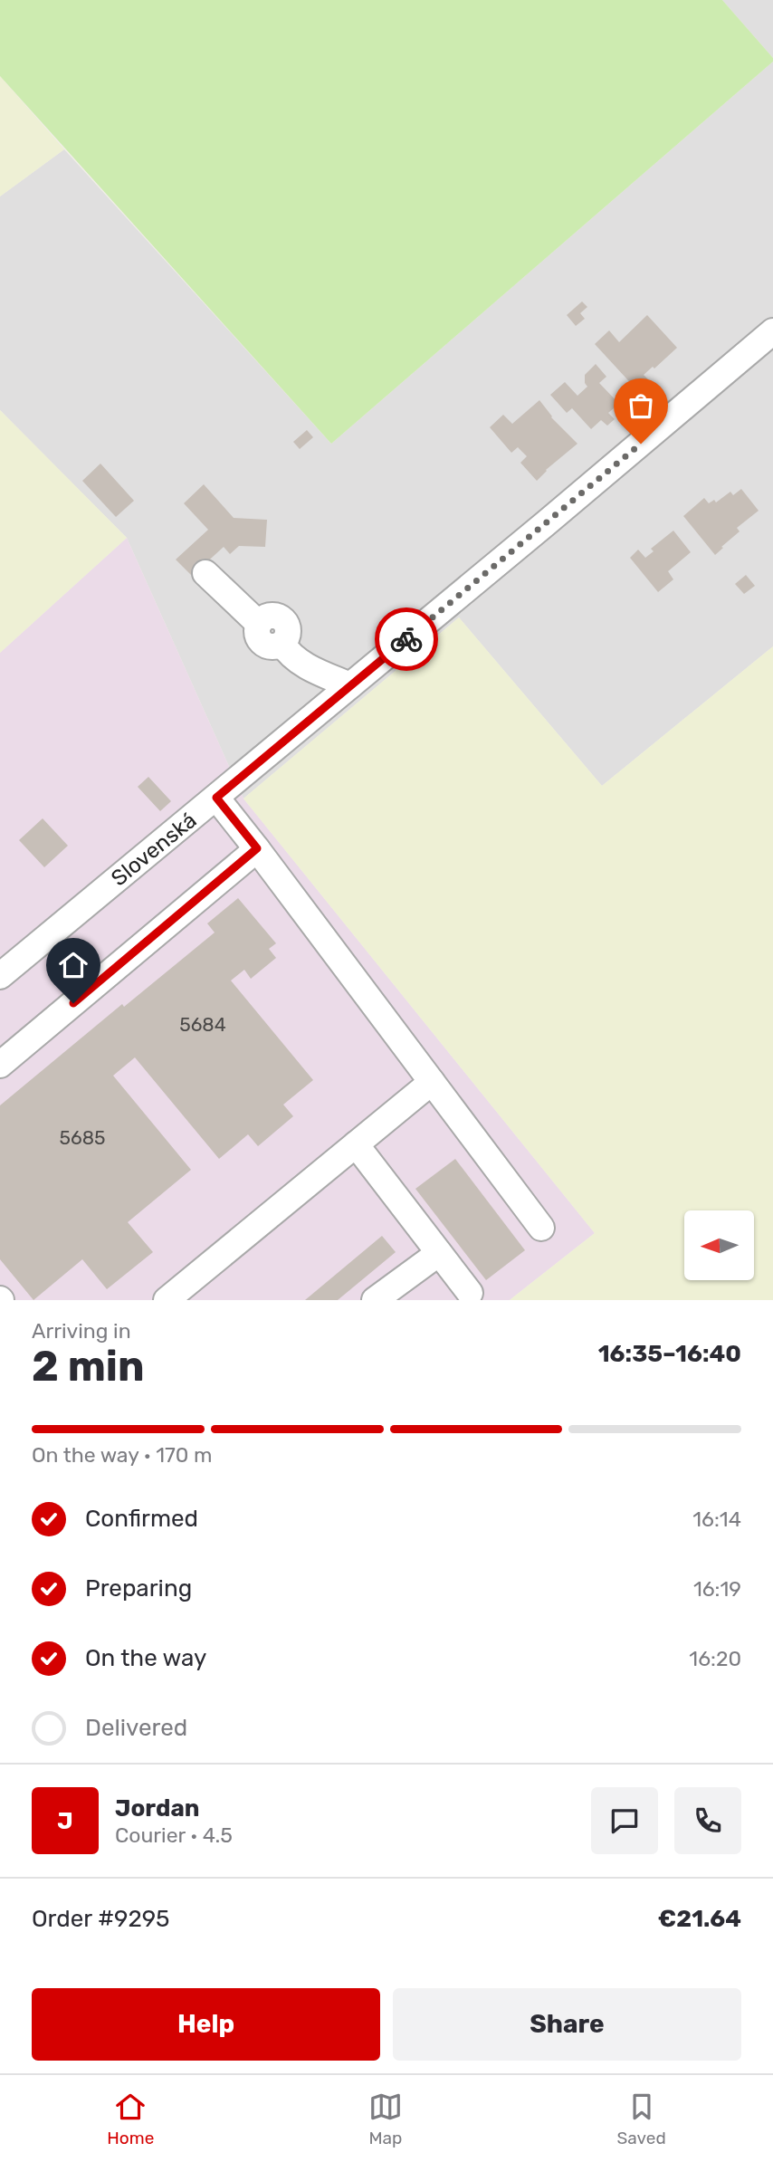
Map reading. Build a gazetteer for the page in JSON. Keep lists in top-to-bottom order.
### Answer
{
  "streets": {
    "street": ["Slovenská"]
  },
  "house_numbers": ["5684", "5685"],
  "north": "left",
  "page": {
    "heading": ["2 min", "Arriving in", "16:35–16:40"],
    "panel": [
      "Jordan",
      "Courier · 4.5",
      "Order #9295",
      "€21.64"
    ],
    "bar": "On the way · 170 m",
    "list": [
      ["Confirmed", "16:14"],
      ["Preparing", "16:19"],
      ["On the way", "16:20"],
      "Delivered"
    ],
    "round": "J",
    "buttons": ["Help", "Share"],
    "tabs": ["Home", "Map", "Saved"]
  }
}
